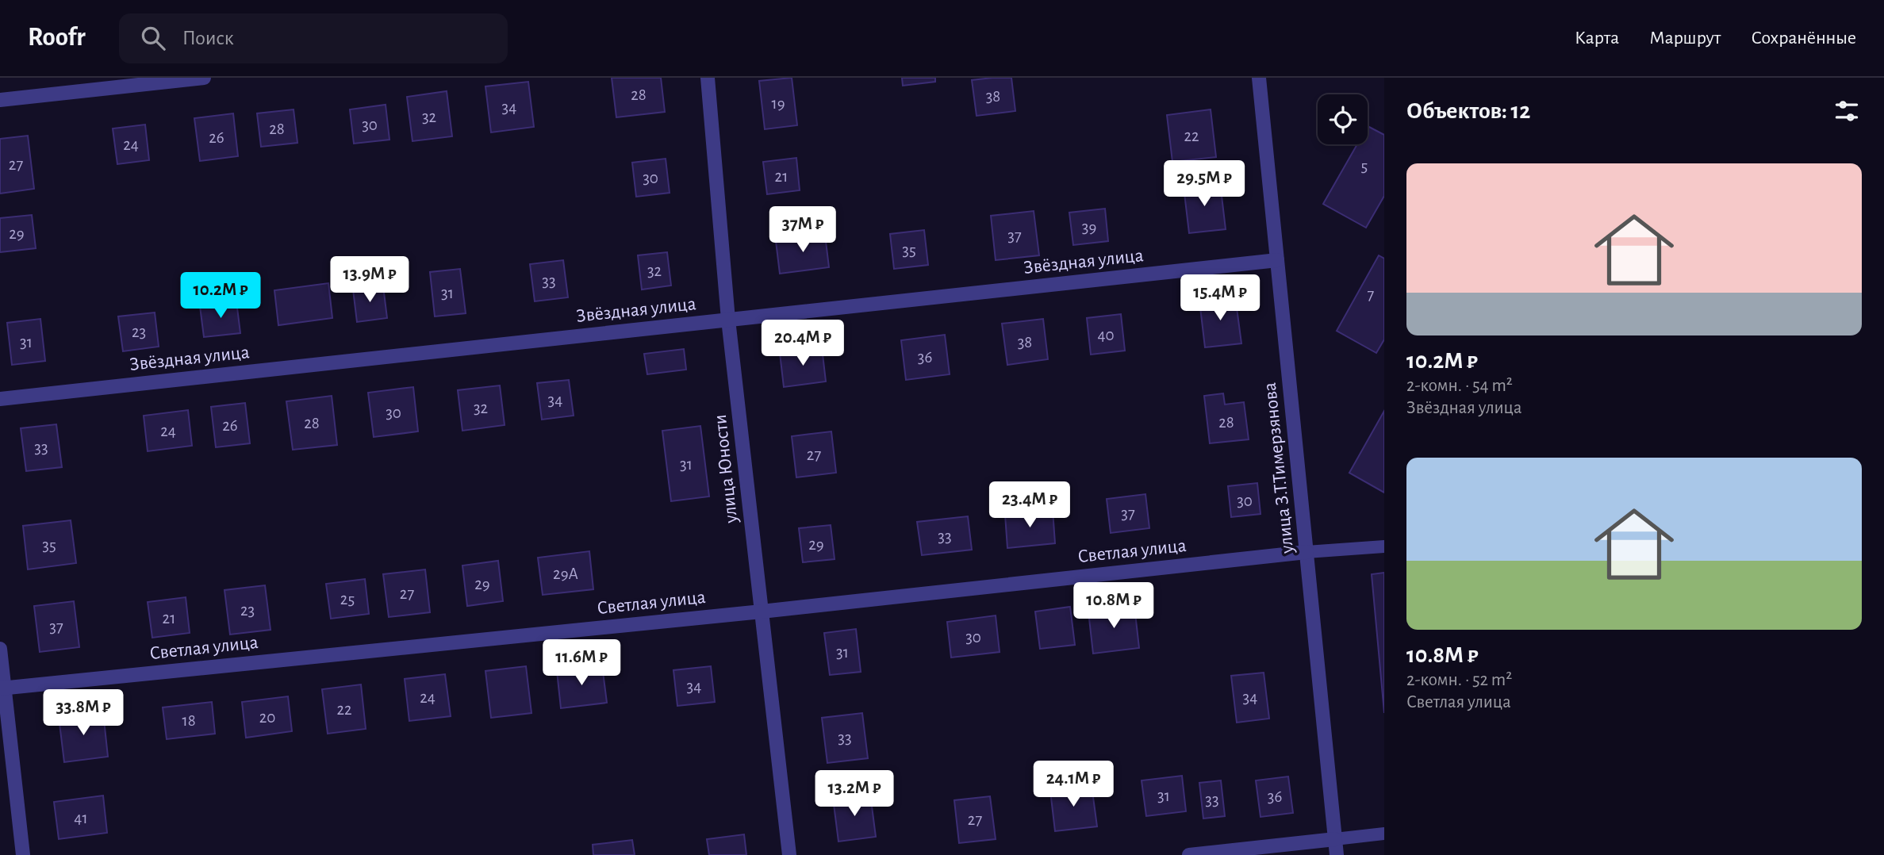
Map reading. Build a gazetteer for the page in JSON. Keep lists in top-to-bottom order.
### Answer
{
  "streets": {
    "street": [
      "Звёздная улица",
      "улица З.Т.Тимерзянова",
      "улица Юности",
      "Светлая улица"
    ]
  },
  "crossings": [
    ["Звёздная улица", "улица З.Т.Тимерзянова"],
    ["Звёздная улица", "улица Юности"],
    ["улица З.Т.Тимерзянова", "Светлая улица"],
    ["улица Юности", "Светлая улица"]
  ],
  "house_numbers": [
    "28",
    "38",
    "19",
    "34",
    "32",
    "30",
    "28",
    "22",
    "26",
    "24",
    "27",
    "5",
    "21",
    "30",
    "39",
    "29",
    "37",
    "35",
    "32",
    "33",
    "31",
    "7",
    "23",
    "40",
    "31",
    "38",
    "36",
    "34",
    "32",
    "30",
    "28",
    "28",
    "26",
    "24",
    "33",
    "27",
    "31",
    "30",
    "37",
    "33",
    "29",
    "35",
    "29А",
    "29",
    "27",
    "25",
    "23",
    "21",
    "37",
    "30",
    "31",
    "34",
    "24",
    "34",
    "22",
    "20",
    "18",
    "33",
    "31",
    "36",
    "33",
    "41",
    "27"
  ],
  "page": {
    "header": "Roofr",
    "search": "Поиск",
    "nav": ["Карта", "Маршрут", "Сохранённые"],
    "heading": "Объектов: 12",
    "list": [
      {
        "name": "10.2M ₽",
        "note": "2-комн. · 54 m² · Звёздная улица"
      },
      {
        "name": "10.8M ₽",
        "note": "2-комн. · 52 m² · Светлая улица"
      }
    ],
    "price": [
      "29.5M ₽",
      "37M ₽",
      "13.9M ₽",
      "10.2M ₽",
      "15.4M ₽",
      "20.4M ₽",
      "23.4M ₽",
      "10.8M ₽",
      "11.6M ₽",
      "33.8M ₽",
      "24.1M ₽",
      "13.2M ₽"
    ]
  }
}
